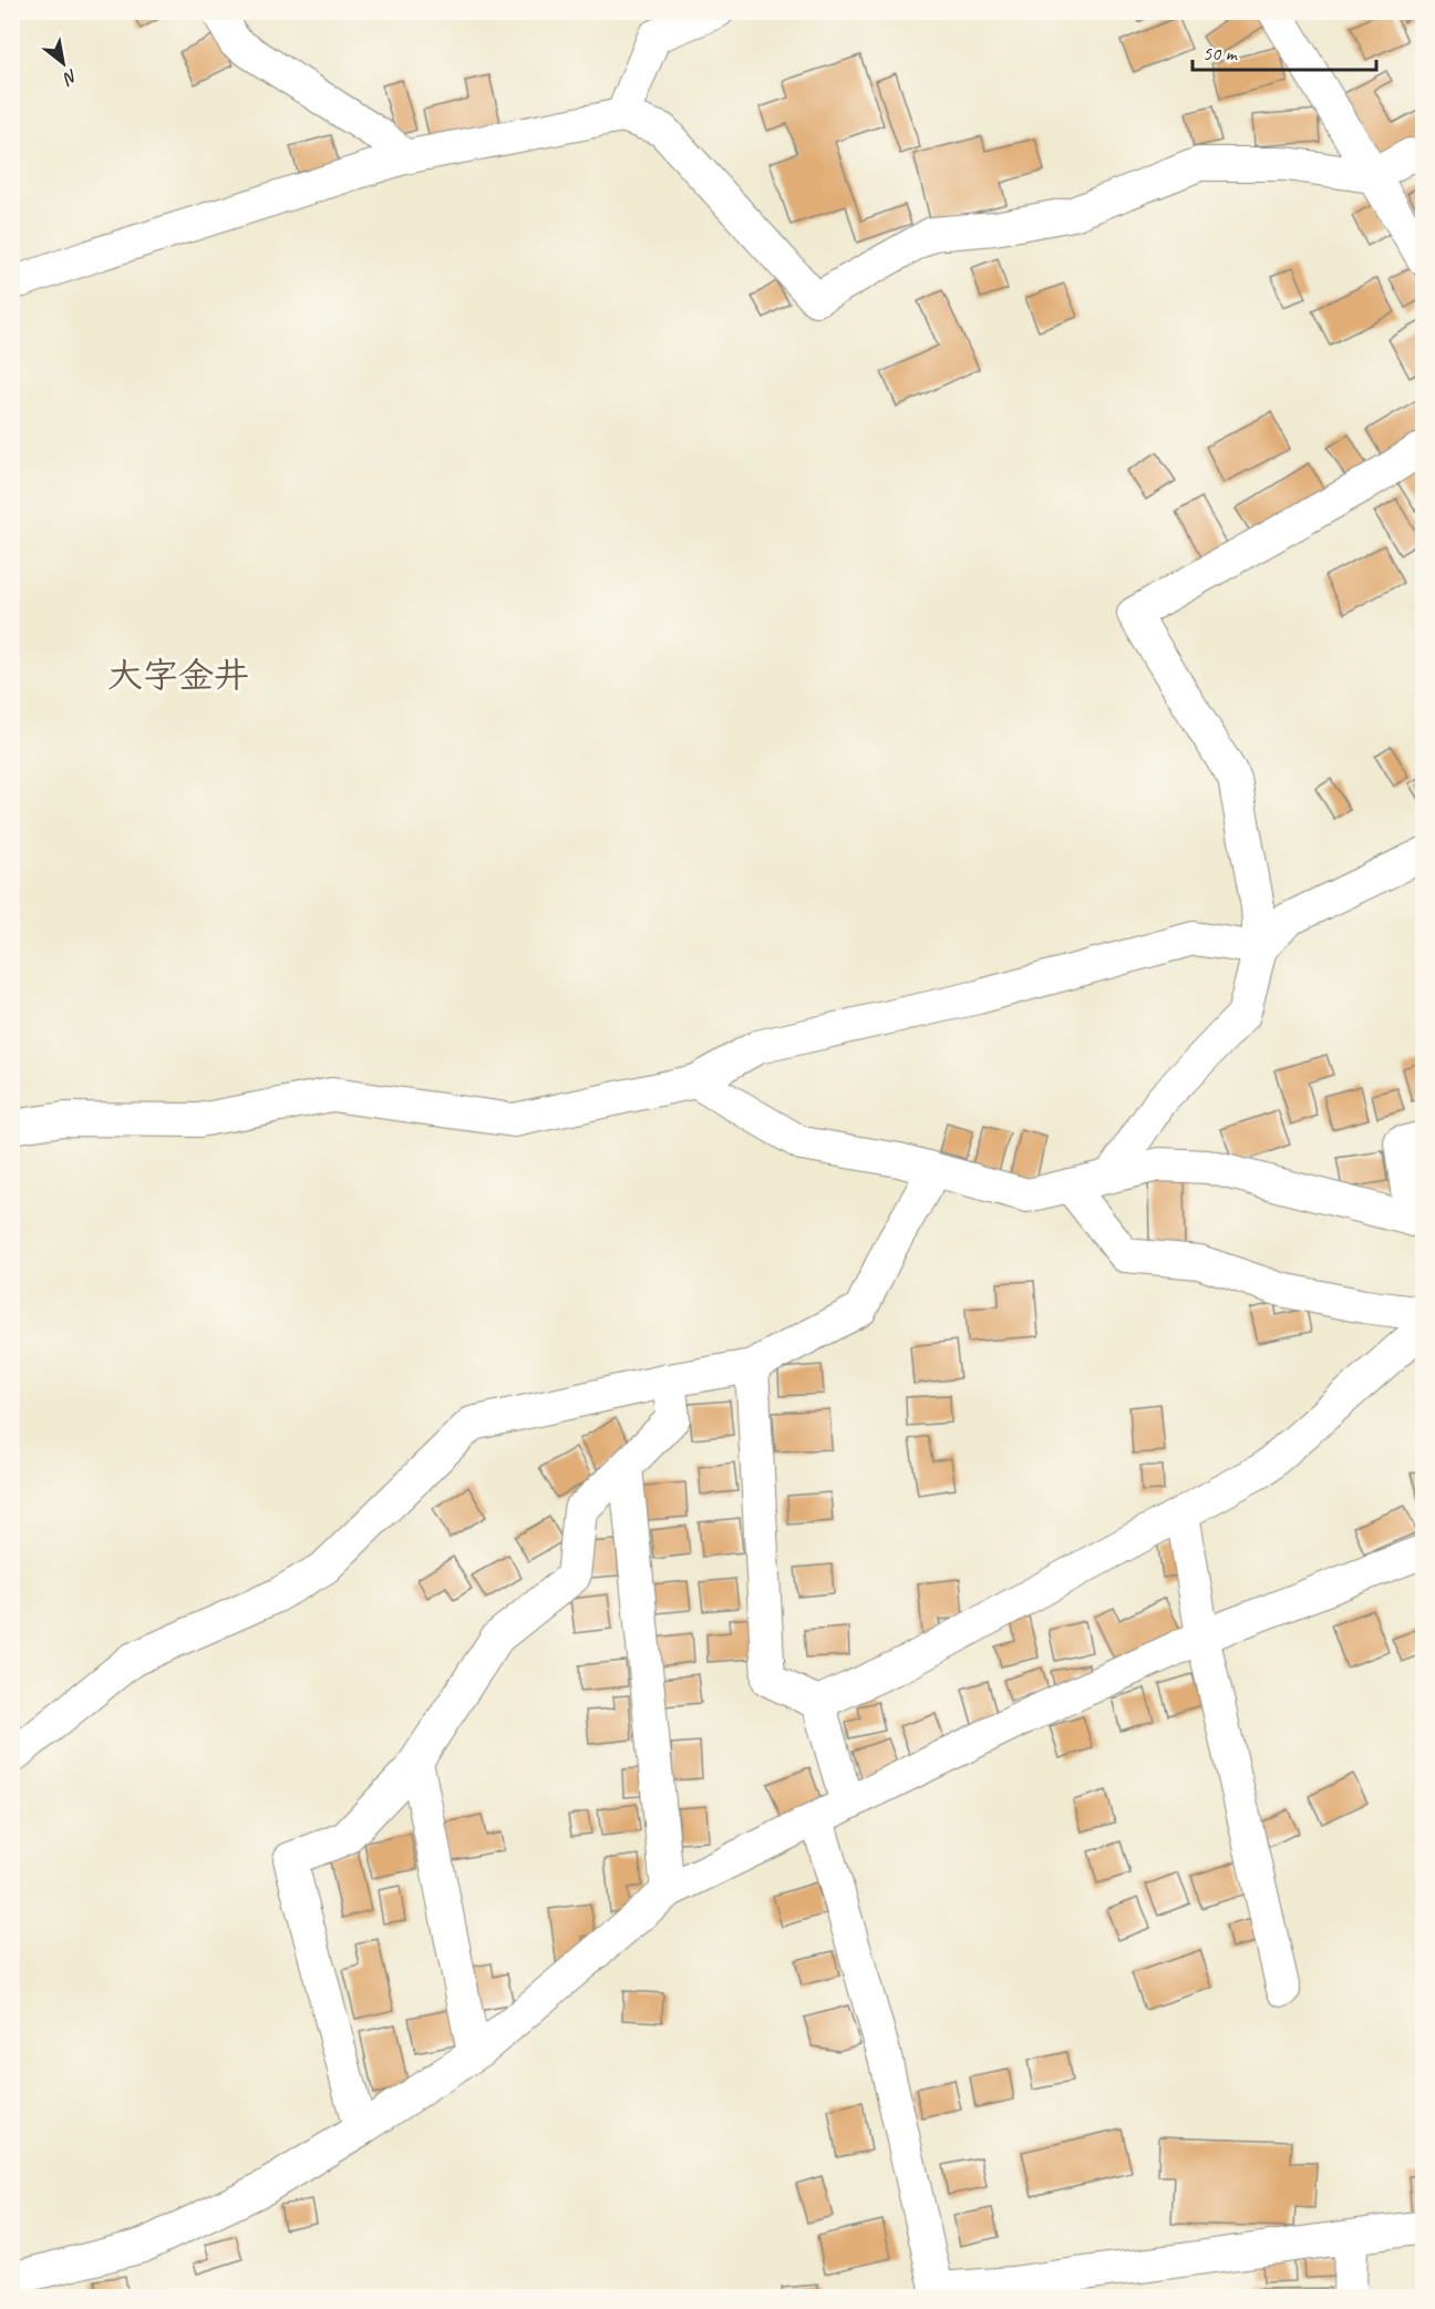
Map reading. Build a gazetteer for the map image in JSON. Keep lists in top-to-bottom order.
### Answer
{
  "districts": ["大字金井"],
  "scale_bar": "50 m",
  "north": "bottom right"
}
